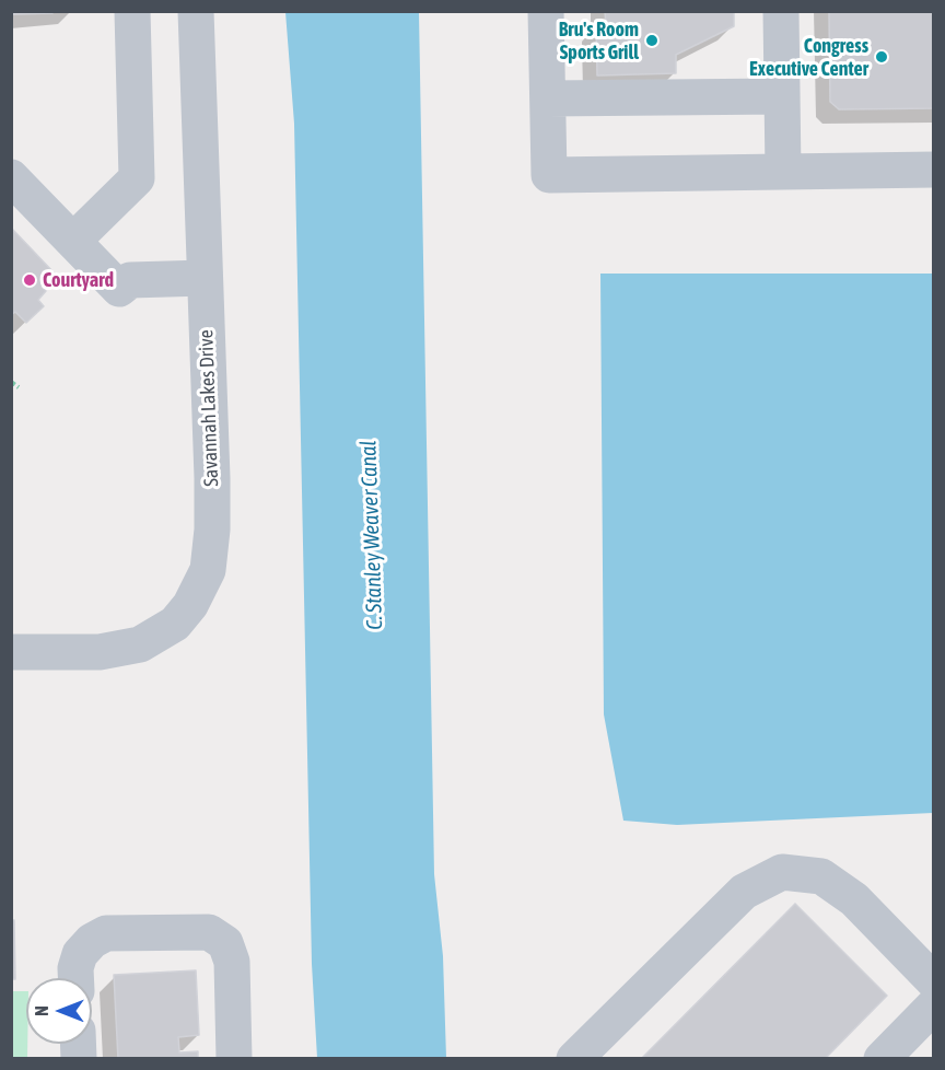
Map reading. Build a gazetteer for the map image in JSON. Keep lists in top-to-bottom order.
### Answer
{
  "streets": {
    "street": ["Savannah Lakes Drive"]
  },
  "water": ["C. Stanley Weaver Canal"],
  "places": ["Bru's Room Sports Grill", "Congress Executive Center", "Courtyard"],
  "north": "left"
}
